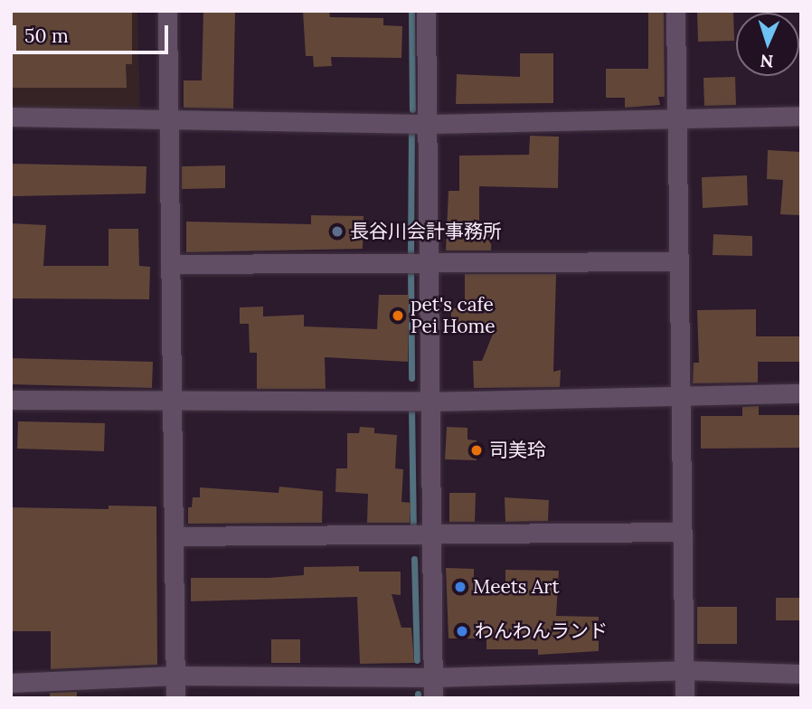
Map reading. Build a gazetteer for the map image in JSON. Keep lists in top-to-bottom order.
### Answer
{
  "places": [
    "長谷川会計事務所",
    "pet's cafe Pei Home",
    "司美玲",
    "Meets Art",
    "わんわんランド"
  ],
  "scale_bar": "50 m",
  "north": "bottom"
}
